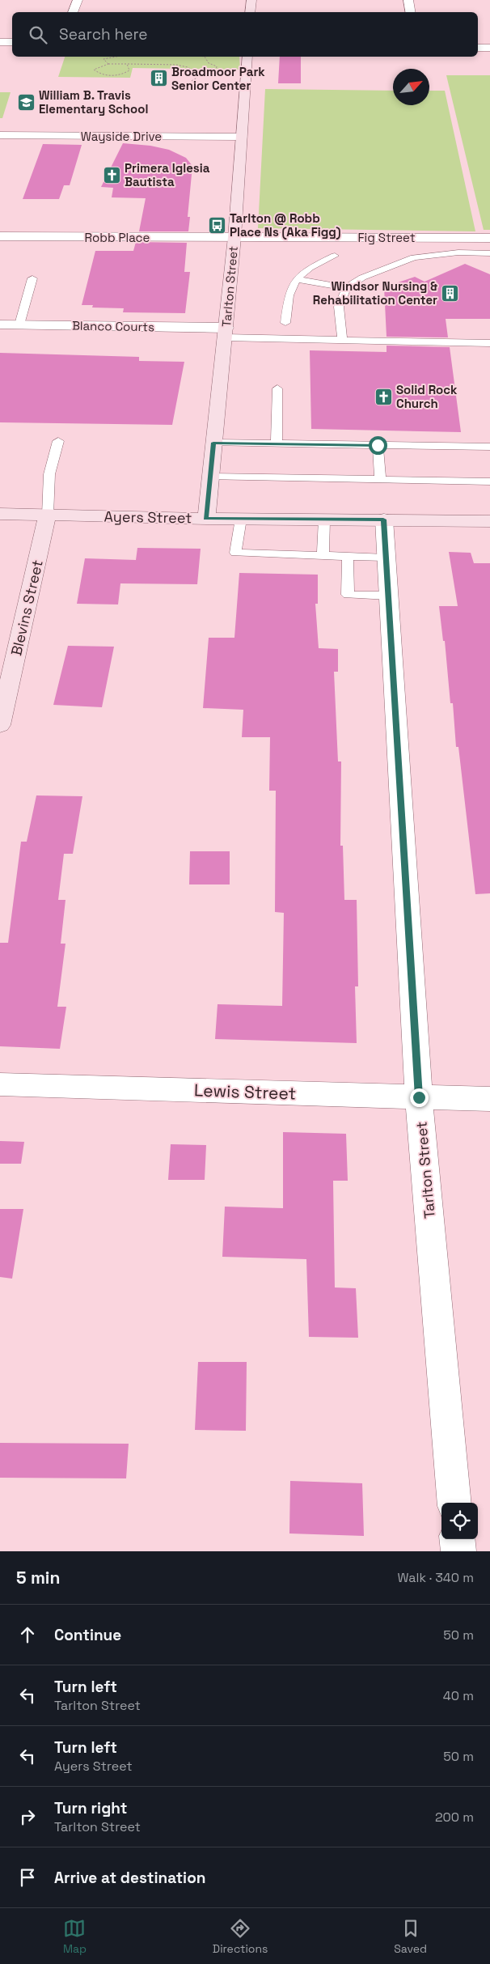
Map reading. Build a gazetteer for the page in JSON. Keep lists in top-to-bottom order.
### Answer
{
  "streets": {
    "street": [
      "Wayside Drive",
      "Robb Place",
      "Fig Street",
      "Tarlton Street",
      "Blanco Courts",
      "Ayers Street",
      "Blevins Street",
      "Lewis Street"
    ]
  },
  "crossings": [
    ["Wayside Drive", "Tarlton Street"],
    ["Robb Place", "Fig Street"],
    ["Robb Place", "Tarlton Street"],
    ["Fig Street", "Tarlton Street"],
    ["Tarlton Street", "Blanco Courts"],
    ["Tarlton Street", "Ayers Street"],
    ["Tarlton Street", "Lewis Street"],
    ["Ayers Street", "Blevins Street"]
  ],
  "places": {
    "building": ["Broadmoor Park Senior Center", "Windsor Nursing & Rehabilitation Center"],
    "school or university": ["William B. Travis Elementary School"],
    "church": ["Primera Iglesia Bautista", "Solid Rock Church"],
    "bus stop": ["Tarlton @ Robb Place Ns (Aka Figg)"]
  },
  "north": "top right",
  "page": {
    "search": "Search here",
    "heading": ["5 min", "Walk · 340 m"],
    "list": [
      ["Continue", "50 m"],
      ["Turn left", "Tarlton Street", "40 m"],
      ["Turn left", "Ayers Street", "50 m"],
      ["Turn right", "Tarlton Street", "200 m"],
      "Arrive at destination"
    ],
    "nav": ["Map", "Directions", "Saved"]
  }
}
